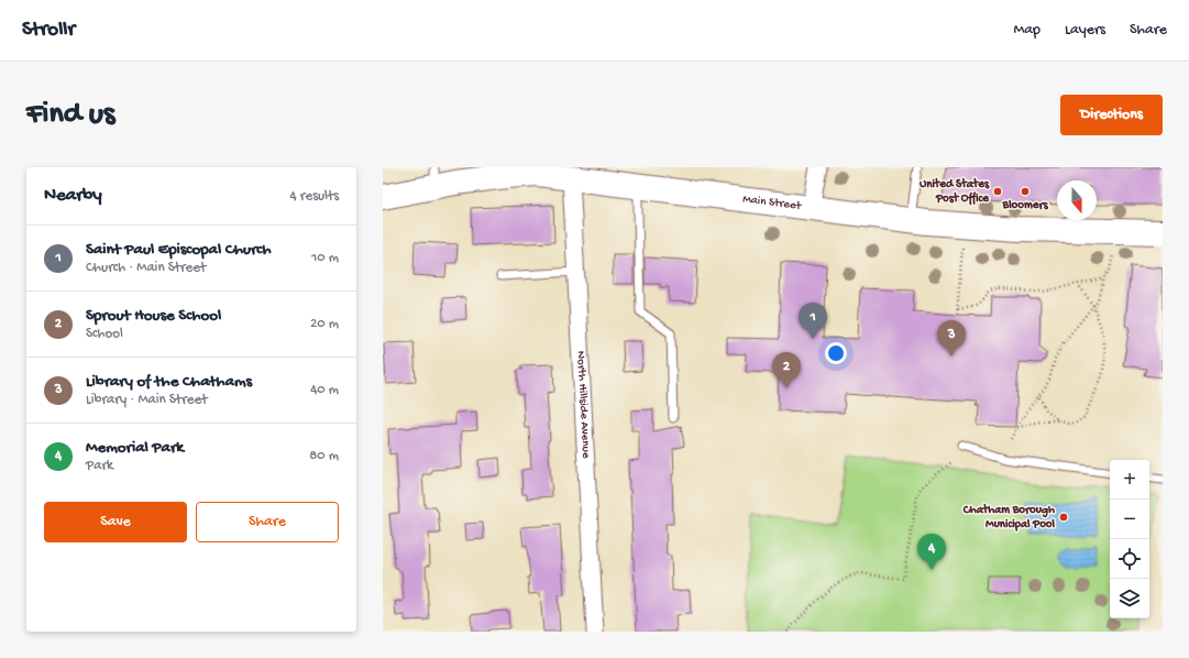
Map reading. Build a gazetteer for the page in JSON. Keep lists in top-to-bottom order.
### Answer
{
  "streets": {
    "main road": ["Main Street"],
    "street": ["North Hillside Avenue"]
  },
  "crossings": [
    ["Main Street", "North Hillside Avenue"]
  ],
  "places": ["United States Post Office", "Bloomers", "Chatham Borough Municipal Pool"],
  "north": "bottom",
  "page": {
    "header": "Strollr",
    "nav": ["Map", "Layers", "Share"],
    "buttons": [
      "Directions",
      ["Save", "Share"]
    ],
    "title": "Find us",
    "heading": ["Nearby", "4 results"],
    "list": [
      {
        "mark": "1",
        "name": "Saint Paul Episcopal Church",
        "note": "Church · Main Street",
        "value": "10 m"
      },
      {
        "mark": "2",
        "name": "Sprout House School",
        "note": "School",
        "value": "20 m"
      },
      {
        "mark": "3",
        "name": "Library of the Chathams",
        "note": "Library · Main Street",
        "value": "40 m"
      },
      {
        "mark": "4",
        "name": "Memorial Park",
        "note": "Park",
        "value": "80 m"
      }
    ],
    "pins": [
      "1",
      "3",
      "2",
      "4"
    ],
    "map_buttons": ["+", "−"]
  }
}
